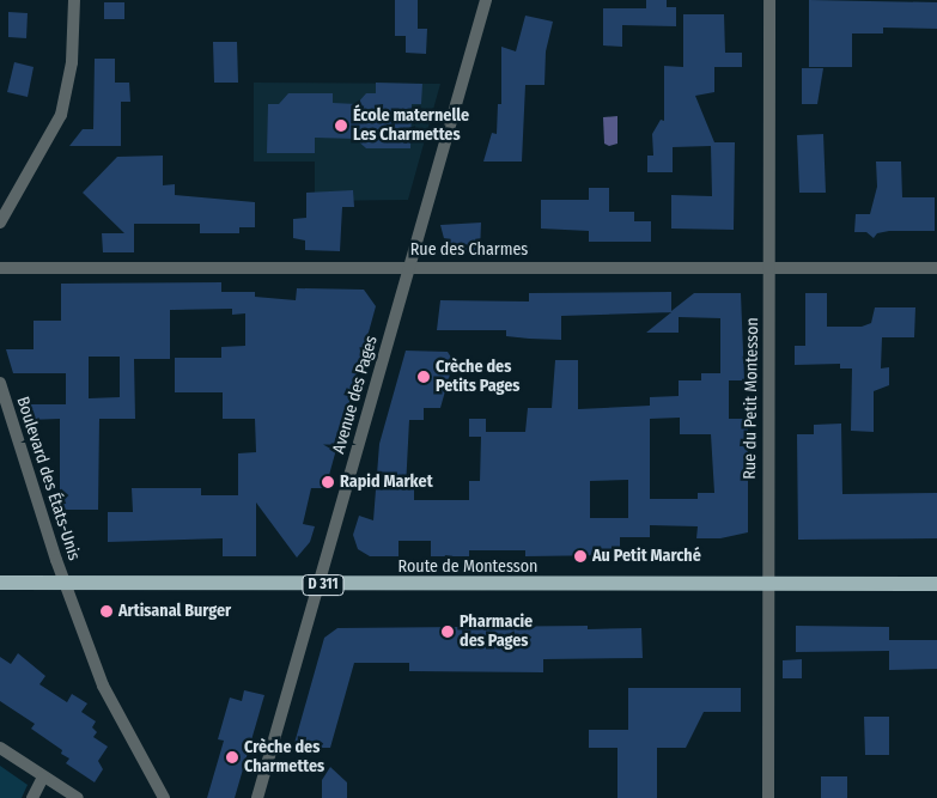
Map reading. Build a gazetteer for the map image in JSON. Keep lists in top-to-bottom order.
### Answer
{
  "streets": {
    "main road": ["Route de Montesson", "D 311"],
    "street": [
      "Rue des Charmes",
      "Avenue des Pages",
      "Rue du Petit Montesson",
      "Boulevard des États-Unis"
    ]
  },
  "crossings": [
    ["Rue des Charmes", "Avenue des Pages"],
    ["Rue des Charmes", "Rue du Petit Montesson"],
    ["Avenue des Pages", "Route de Montesson"],
    ["Rue du Petit Montesson", "Route de Montesson"],
    ["Boulevard des États-Unis", "Route de Montesson"]
  ],
  "places": [
    "École maternelle Les Charmettes",
    "Crèche des Petits Pages",
    "Rapid Market",
    "Au Petit Marché",
    "Artisanal Burger",
    "Pharmacie des Pages",
    "Crèche des Charmettes"
  ]
}
